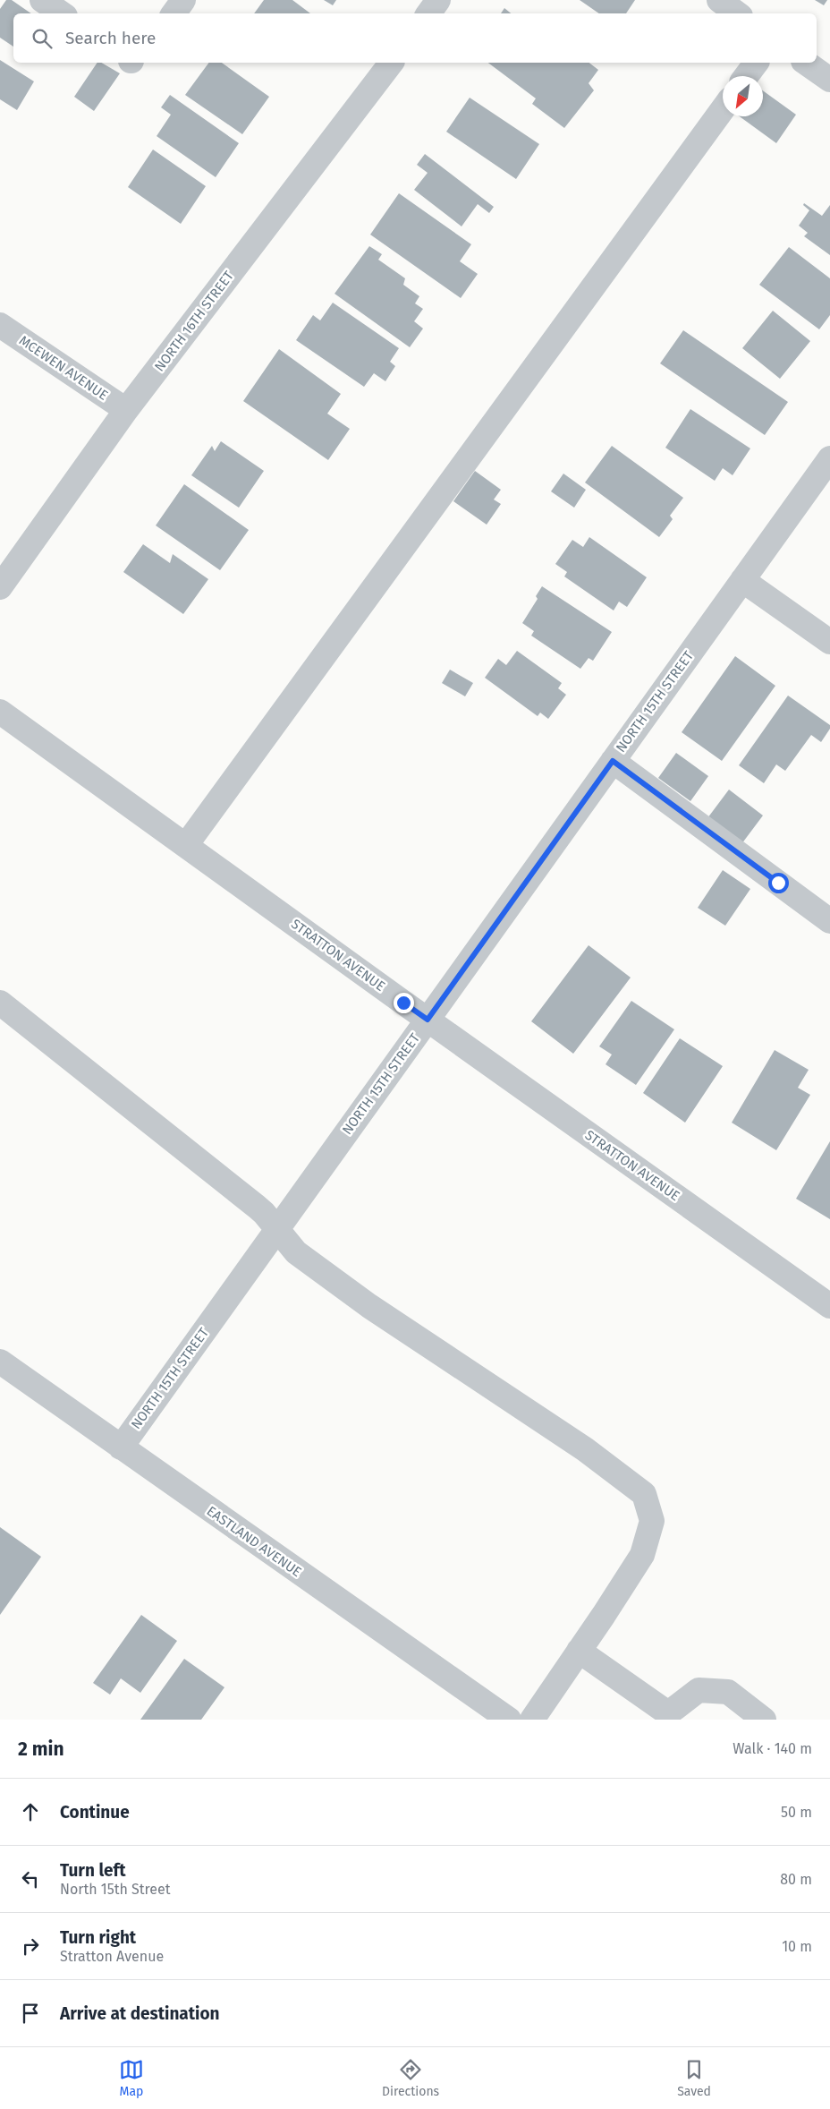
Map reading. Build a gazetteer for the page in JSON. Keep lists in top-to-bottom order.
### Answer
{
  "streets": {
    "street": [
      "NORTH 16TH STREET",
      "MCEWEN AVENUE",
      "NORTH 15TH STREET",
      "STRATTON AVENUE",
      "EASTLAND AVENUE"
    ]
  },
  "crossings": [
    ["NORTH 16TH STREET", "MCEWEN AVENUE"],
    ["NORTH 15TH STREET", "STRATTON AVENUE"],
    ["NORTH 15TH STREET", "EASTLAND AVENUE"]
  ],
  "north": "bottom left",
  "page": {
    "search": "Search here",
    "heading": ["2 min", "Walk · 140 m"],
    "list": [
      ["Continue", "50 m"],
      ["Turn left", "North 15th Street", "80 m"],
      ["Turn right", "Stratton Avenue", "10 m"],
      "Arrive at destination"
    ],
    "nav": ["Map", "Directions", "Saved"]
  }
}
